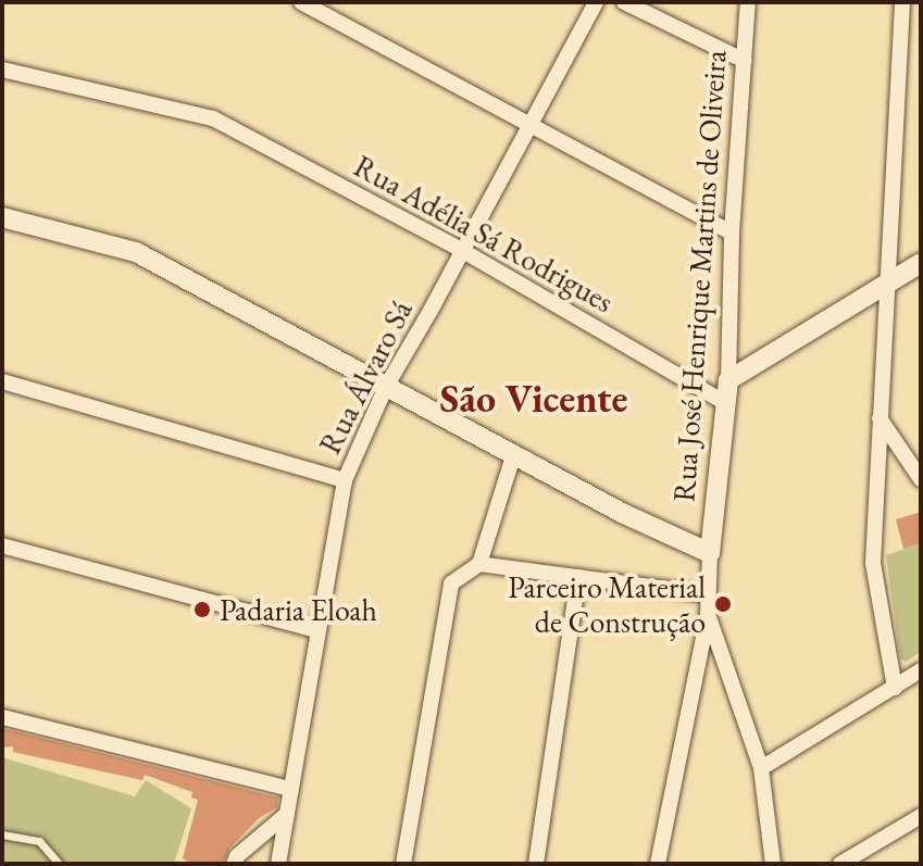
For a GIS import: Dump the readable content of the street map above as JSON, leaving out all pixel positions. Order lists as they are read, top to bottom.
{
  "streets": {
    "street": ["Rua Adélia Sá Rodrigues", "Rua José Henrique Martins de Oliveira", "Rua Álvaro Sá"]
  },
  "crossings": [
    ["Rua Adélia Sá Rodrigues", "Rua José Henrique Martins de Oliveira"],
    ["Rua Adélia Sá Rodrigues", "Rua Álvaro Sá"]
  ],
  "districts": ["São Vicente"],
  "places": ["Parceiro Material de Construção", "Padaria Eloah"]
}
